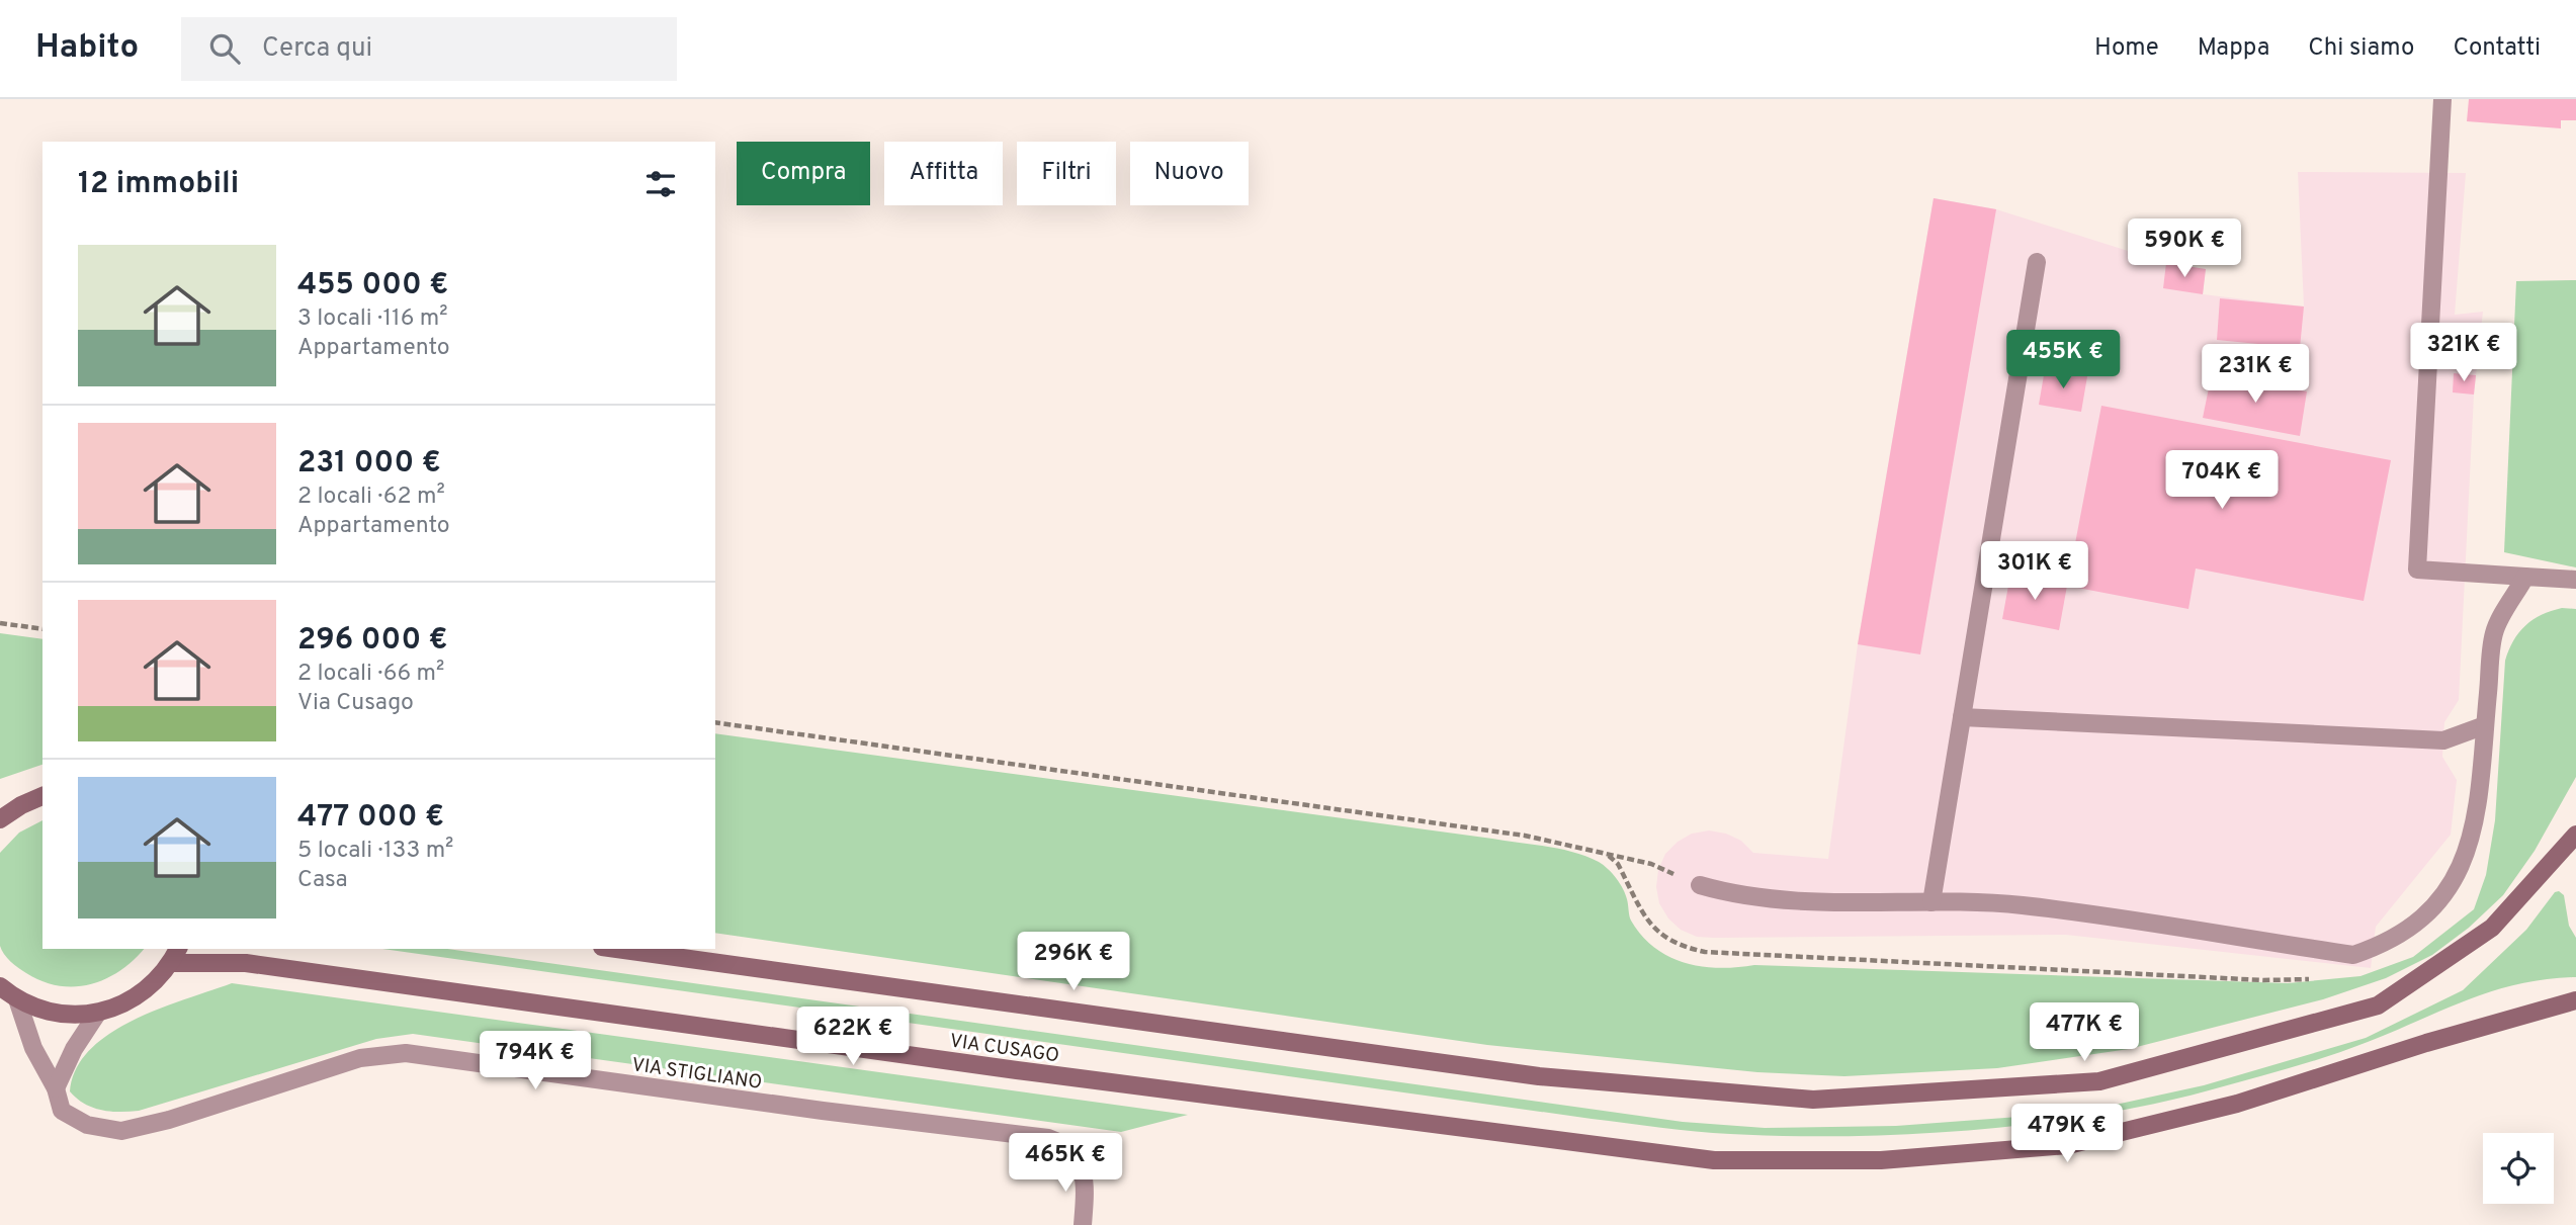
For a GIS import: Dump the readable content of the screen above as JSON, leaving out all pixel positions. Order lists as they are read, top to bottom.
{
  "streets": {
    "main road": ["VIA CUSAGO"],
    "street": ["VIA STIGLIANO"]
  },
  "page": {
    "header": "Habito",
    "search": "Cerca qui",
    "nav": [
      "Home",
      "Mappa",
      "Chi siamo",
      "Contatti"
    ],
    "chip": [
      "Compra",
      "Affitta",
      "Filtri",
      "Nuovo"
    ],
    "heading": "12 immobili",
    "price": [
      "590K €",
      "321K €",
      "455K €",
      "231K €",
      "704K €",
      "301K €",
      "296K €",
      "477K €",
      "622K €",
      "794K €",
      "479K €",
      "465K €"
    ],
    "list": [
      {
        "name": "455 000 €",
        "note": "3 locali · 116 m² · Appartamento"
      },
      {
        "name": "231 000 €",
        "note": "2 locali · 62 m² · Appartamento"
      },
      {
        "name": "296 000 €",
        "note": "2 locali · 66 m² · Via Cusago"
      },
      {
        "name": "477 000 €",
        "note": "5 locali · 133 m² · Casa"
      }
    ]
  }
}
